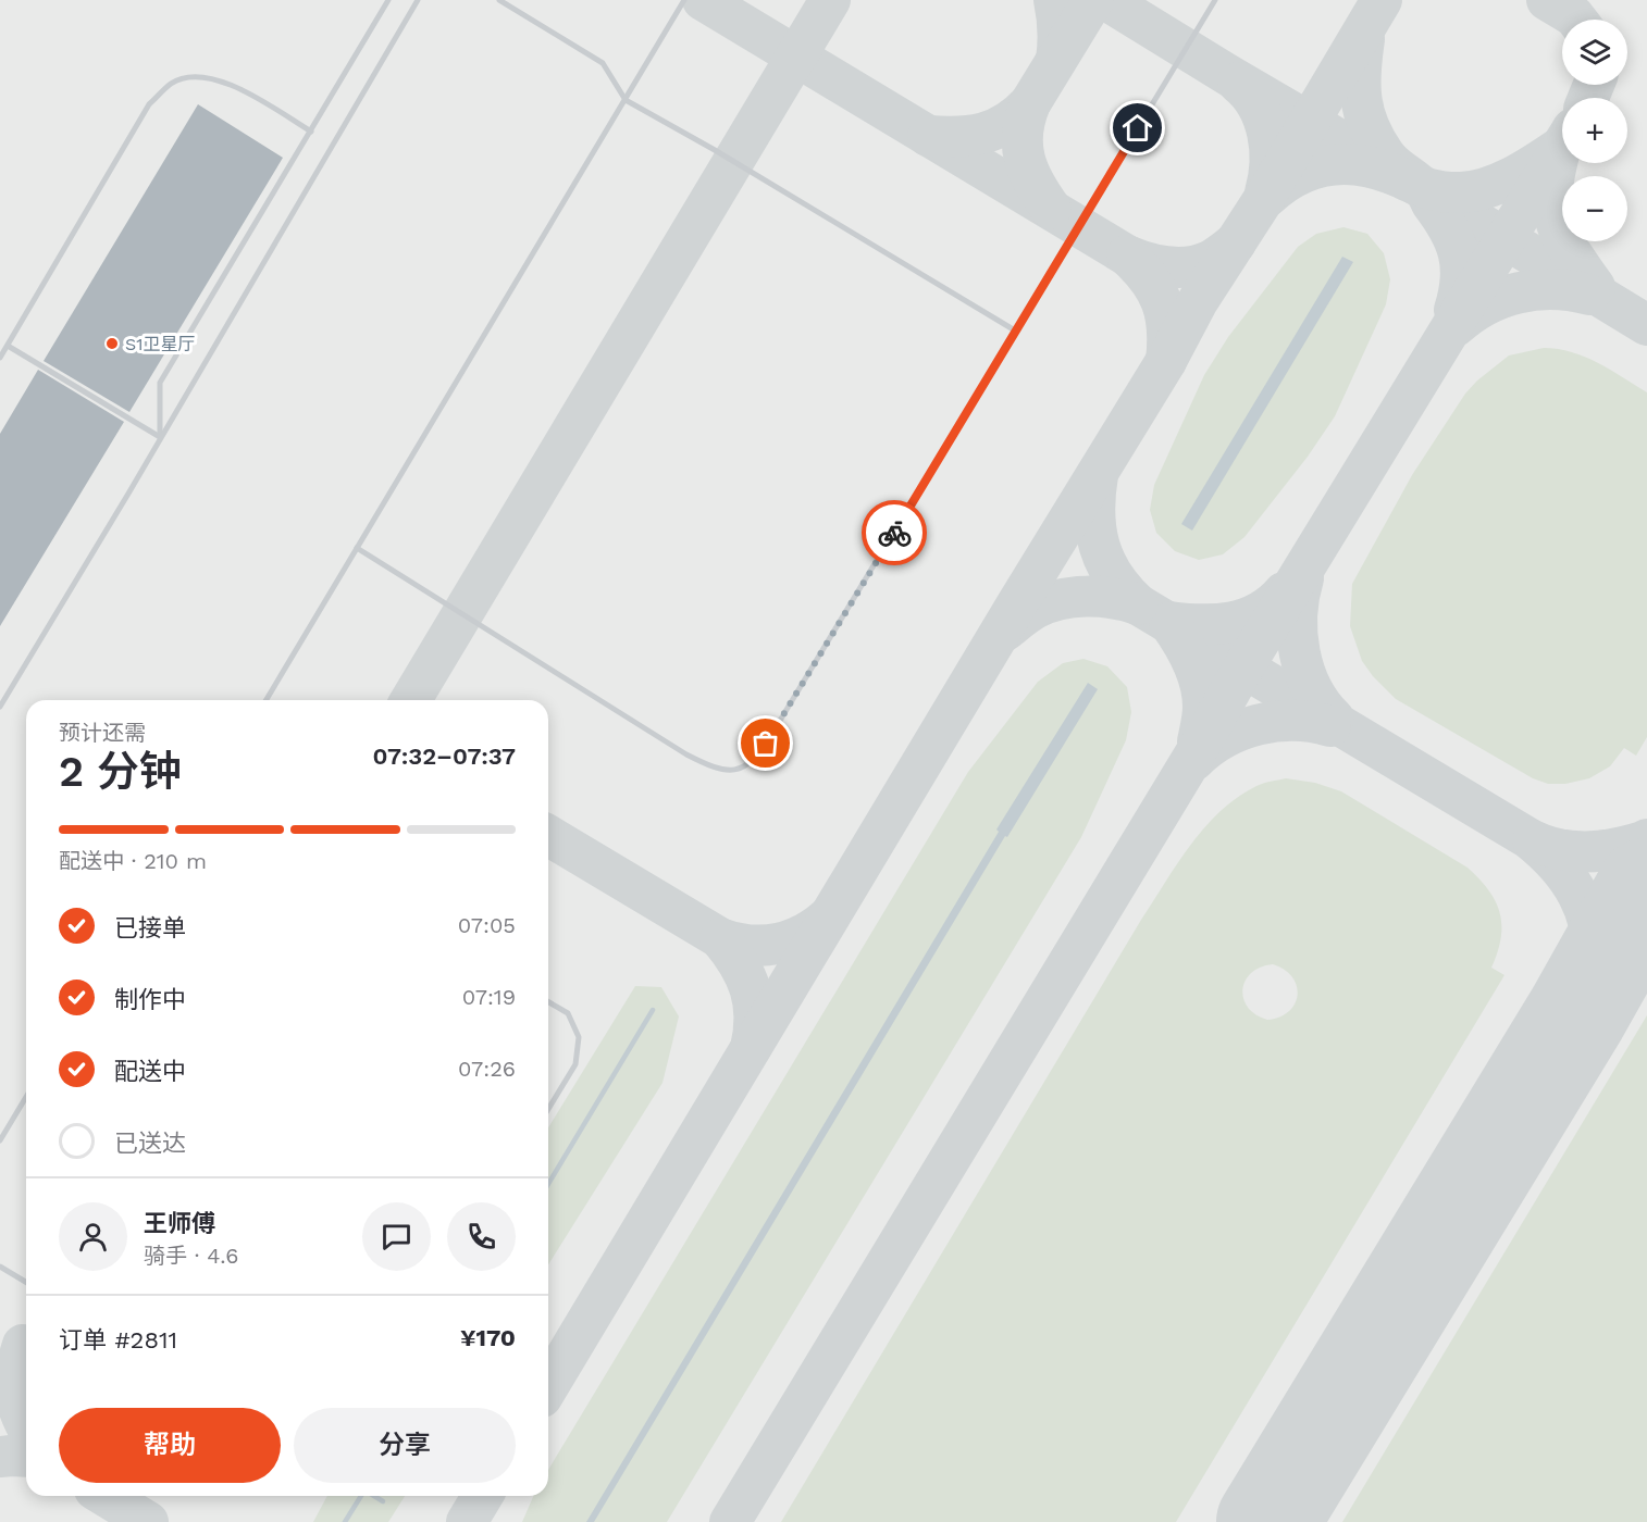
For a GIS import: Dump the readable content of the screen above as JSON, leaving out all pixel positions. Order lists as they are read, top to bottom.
{
  "places": ["S1卫星厅"],
  "page": {
    "map_buttons": ["+", "−"],
    "heading": ["2 分钟", "预计还需", "07:32–07:37"],
    "panel": [
      "王师傅",
      "骑手 · 4.6",
      "订单 #2811",
      "¥170"
    ],
    "bar": "配送中 · 210 m",
    "list": [
      ["已接单", "07:05"],
      ["制作中", "07:19"],
      ["配送中", "07:26"],
      "已送达"
    ],
    "buttons": ["帮助", "分享"]
  }
}
